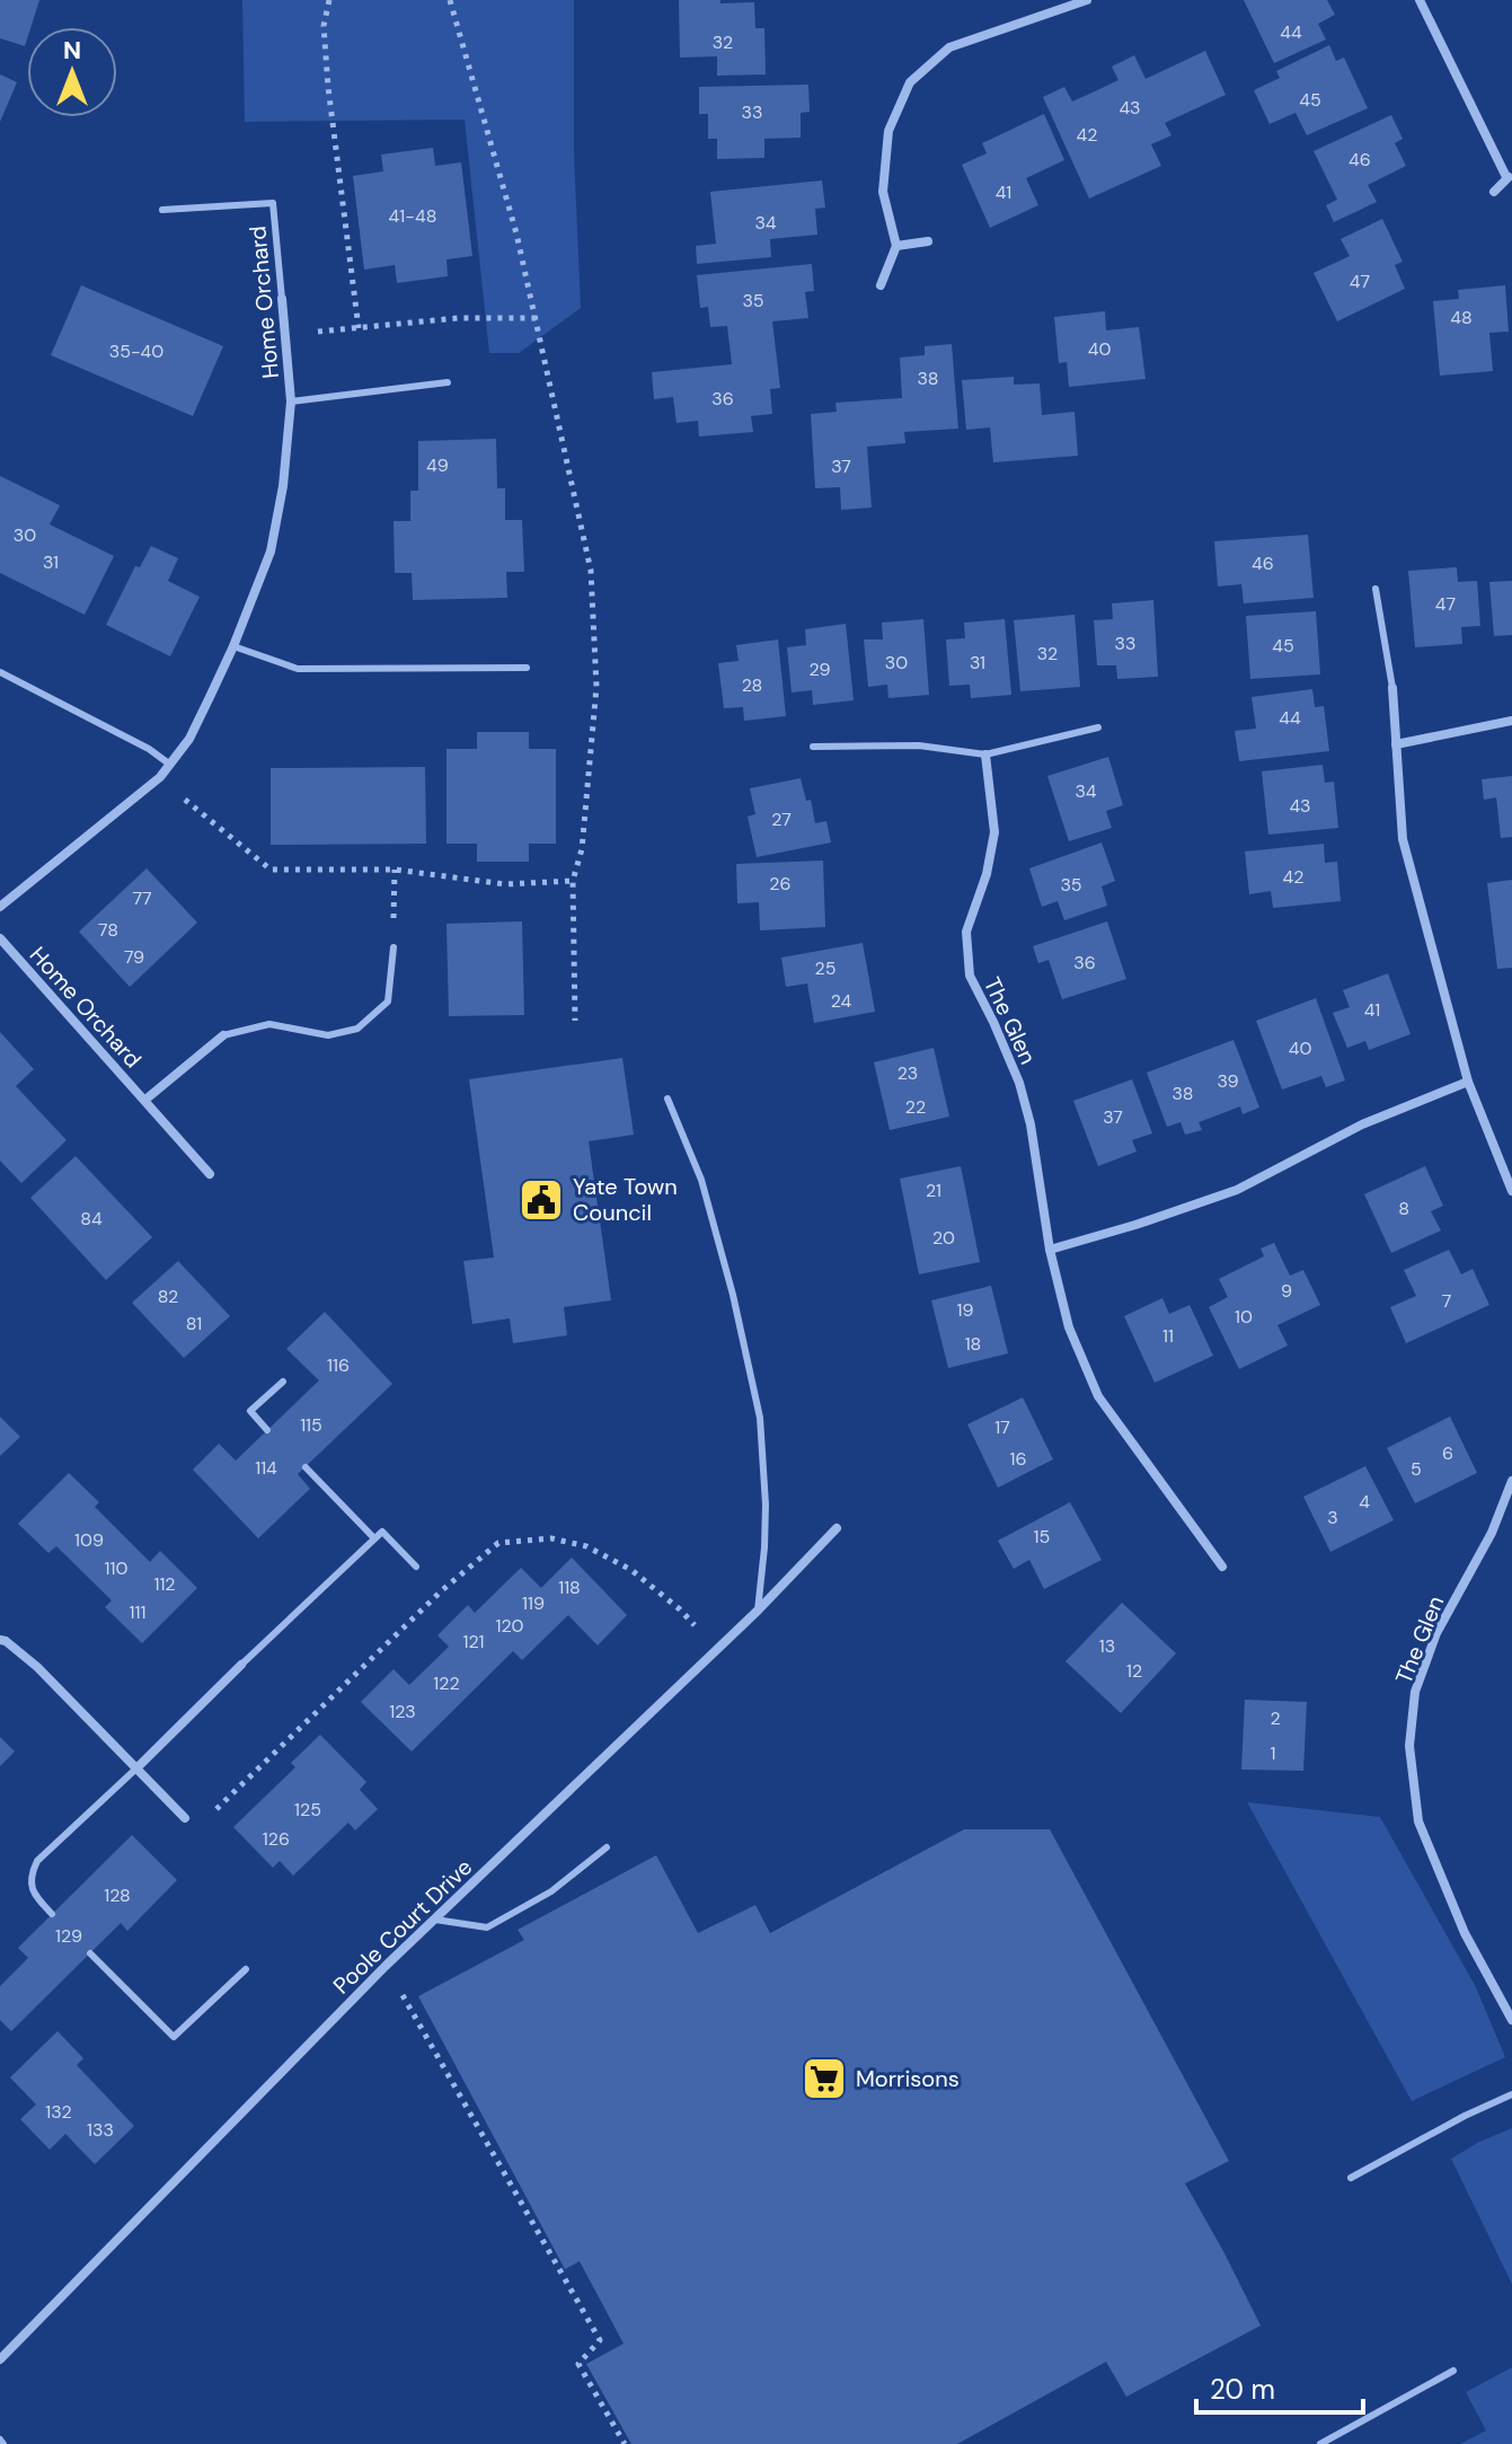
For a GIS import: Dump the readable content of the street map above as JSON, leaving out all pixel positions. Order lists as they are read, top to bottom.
{
  "streets": {
    "street": ["Home Orchard", "The Glen", "Poole Court Drive"]
  },
  "places": {
    "public building": ["Yate Town Council"],
    "supermarket": ["Morrisons"]
  },
  "house_numbers": [
    "44",
    "32",
    "45",
    "43",
    "33",
    "42",
    "46",
    "41",
    "41-48",
    "34",
    "47",
    "35",
    "48",
    "40",
    "35-40",
    "38",
    "36",
    "49",
    "37",
    "30",
    "31",
    "46",
    "47",
    "33",
    "45",
    "32",
    "30",
    "31",
    "29",
    "28",
    "44",
    "34",
    "43",
    "27",
    "42",
    "26",
    "35",
    "77",
    "78",
    "79",
    "36",
    "25",
    "24",
    "41",
    "40",
    "23",
    "39",
    "38",
    "22",
    "37",
    "21",
    "8",
    "84",
    "20",
    "9",
    "82",
    "7",
    "19",
    "10",
    "81",
    "11",
    "18",
    "116",
    "115",
    "17",
    "6",
    "16",
    "114",
    "5",
    "4",
    "3",
    "15",
    "109",
    "110",
    "112",
    "118",
    "119",
    "111",
    "120",
    "121",
    "13",
    "12",
    "122",
    "123",
    "2",
    "1",
    "125",
    "126",
    "128",
    "129",
    "132",
    "133"
  ],
  "scale_bar": "20 m",
  "north": "top"
}
